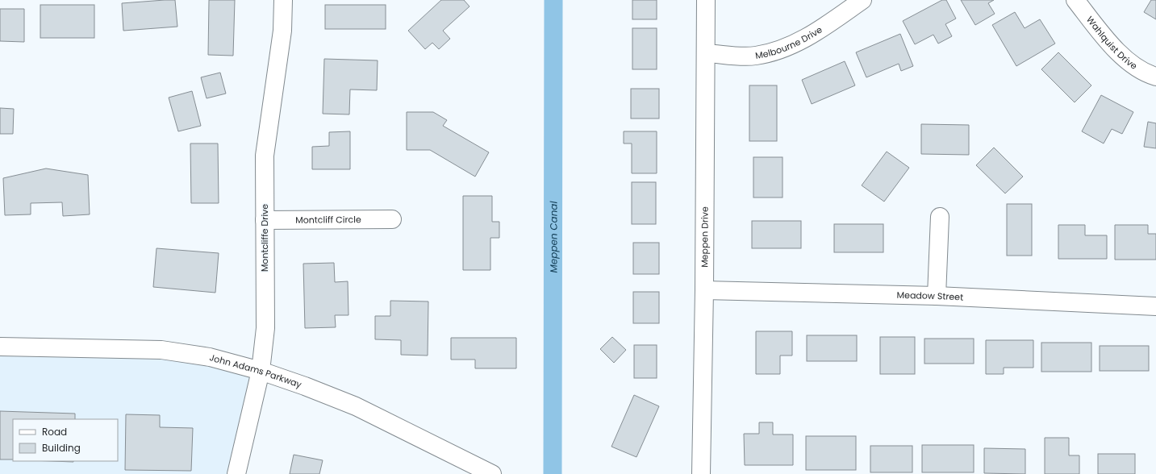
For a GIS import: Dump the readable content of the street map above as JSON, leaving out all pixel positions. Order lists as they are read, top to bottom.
{
  "streets": {
    "street": [
      "Melbourne Drive",
      "Wahlquist Drive",
      "Montcliff Circle",
      "Meppen Drive",
      "Montcliffe Drive",
      "Meadow Street",
      "John Adams Parkway"
    ]
  },
  "crossings": [
    ["Melbourne Drive", "Meppen Drive"],
    ["Montcliff Circle", "Montcliffe Drive"],
    ["Meppen Drive", "Meadow Street"],
    ["Montcliffe Drive", "John Adams Parkway"]
  ],
  "water": ["Meppen Canal"],
  "legend": ["Road", "Building"]
}
